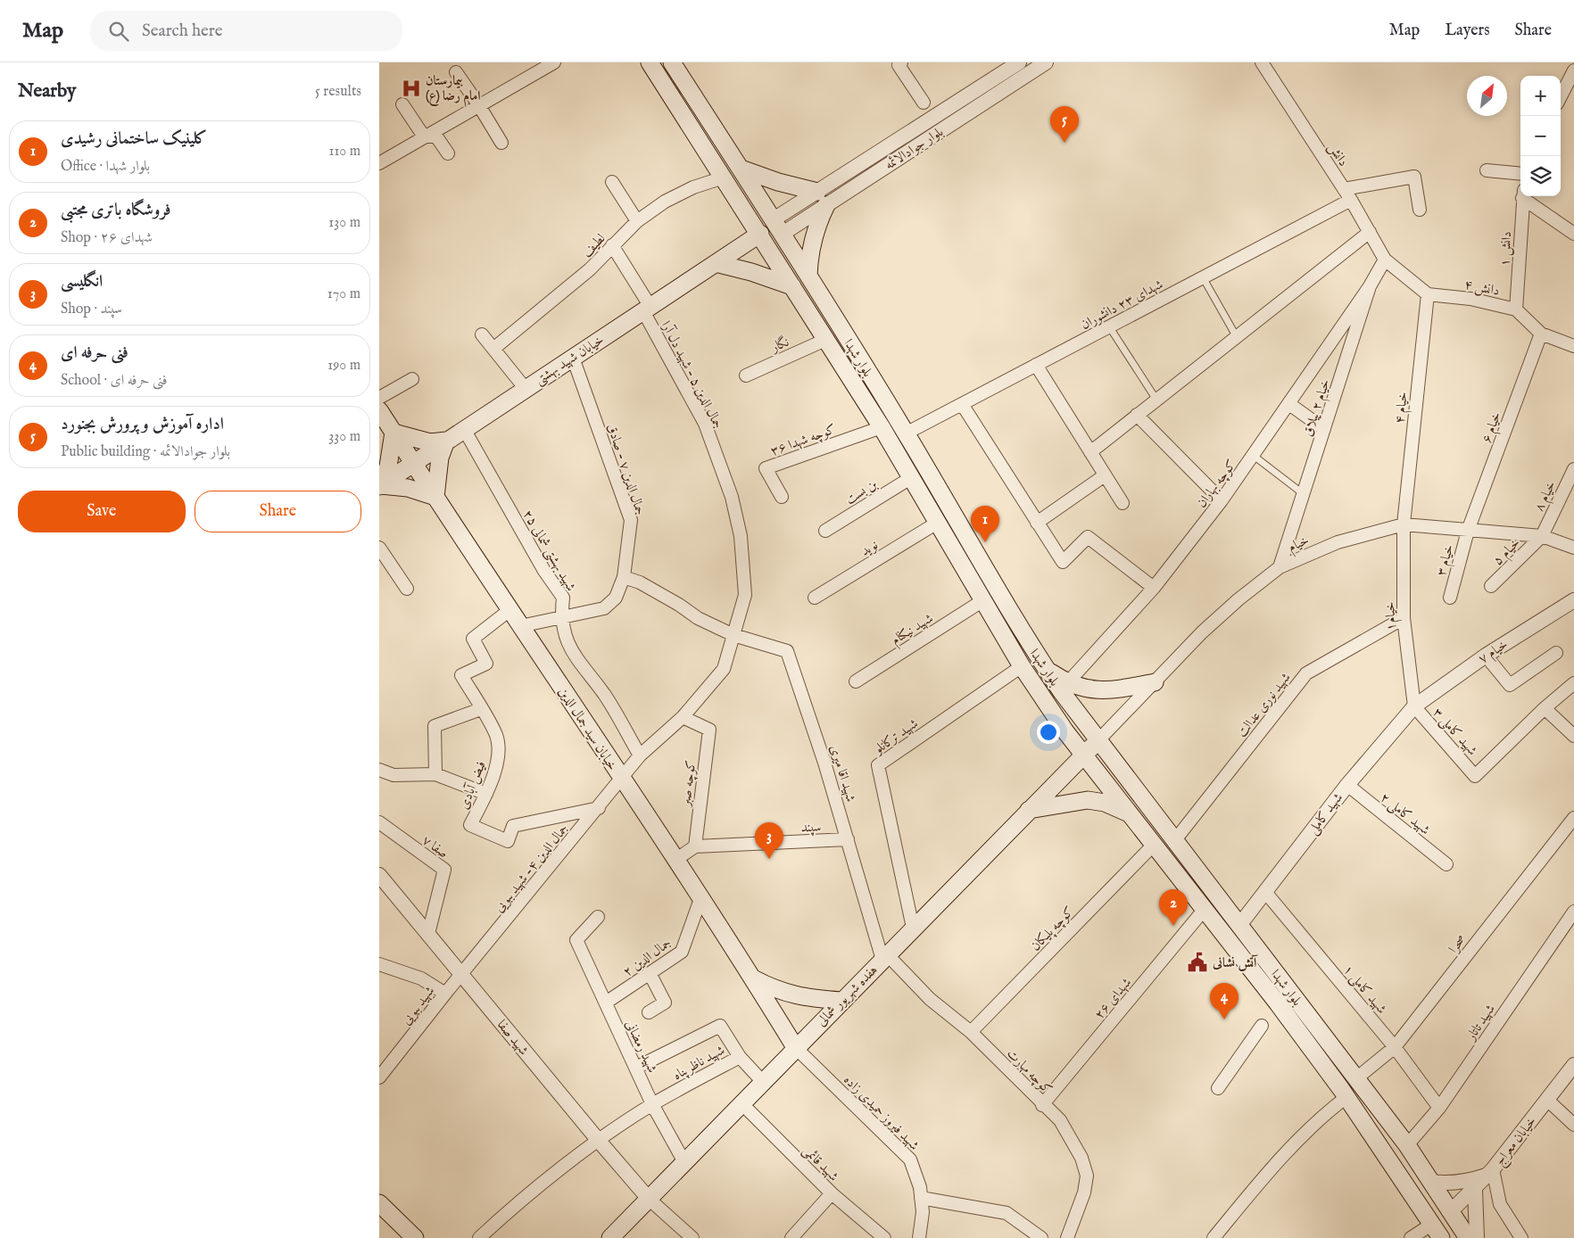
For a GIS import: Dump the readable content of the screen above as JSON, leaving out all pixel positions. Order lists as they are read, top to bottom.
{
  "streets": {
    "main road": [
      "بلوار شهدا",
      "خیابان شهید بهشتی",
      "خیابان سید جمال الدین",
      "هفده شهریور شمالی"
    ],
    "street": [
      "بلوار جوادالائمه",
      "دانش",
      "لطیف",
      "دانش ۱",
      "دانش ۴",
      "شهدای ۲۳ دانشوران",
      "نگار",
      "جمال الدین ۵ - شهید دل آرا",
      "خیام ۲ ییلاق",
      "خیام ۴",
      "خیام ۶",
      "کوچه شهدا ۳۶",
      "جمال الدین ۷ - صادق",
      "کوچه بهاران",
      "بن بست",
      "خیام ۸",
      "خیام",
      "نوید",
      "۲۵ شهید بهشتی شمالی",
      "خیام ۵",
      "خیام ۳",
      "خیام۱",
      "شهید نیکنام",
      "خیام ۷",
      "شهید نوری عدالت",
      "شهید کاملی ۳",
      "شهید ترکانلو",
      "شهید اقا میری",
      "کوچه صبر",
      "فیض آبادی",
      "شهید کاملی",
      "شهید کاملی ۲",
      "سپند",
      "صفا ۷",
      "جمال الدین ۴- شهید ببویی",
      "کوچه پلیکان",
      "صحرا",
      "جمال الدین ۲",
      "شهید کاملی ۱",
      "شهدای ۲۶",
      "شهید ببویی",
      "شهید تاتار",
      "شهید صفا",
      "شهید رمضانی",
      "شهید ناظرپناه",
      "کوچه مهارت",
      "شهید فیروز حمیدی زاده",
      "خیابان معراج",
      "شهید قائمی"
    ]
  },
  "crossings": [
    ["بلوار جوادالائمه", "بلوار شهدا"],
    ["بلوار جوادالائمه", "خیابان شهید بهشتی"],
    ["دانش", "شهدای ۲۳ دانشوران"],
    ["دانش", "خیام ۲ ییلاق"],
    ["لطیف", "بلوار شهدا"],
    ["لطیف", "جمال الدین ۵ - شهید دل آرا"],
    ["دانش ۱", "دانش ۴"],
    ["دانش ۴", "خیام ۴"],
    ["شهدای ۲۳ دانشوران", "بلوار شهدا"],
    ["نگار", "بلوار شهدا"],
    ["بلوار شهدا", "خیابان شهید بهشتی"],
    ["بلوار شهدا", "کوچه شهدا ۳۶"],
    ["بلوار شهدا", "کوچه بهاران"],
    ["بلوار شهدا", "بن بست"],
    ["بلوار شهدا", "خیام"],
    ["بلوار شهدا", "نوید"],
    ["بلوار شهدا", "شهید نیکنام"],
    ["بلوار شهدا", "شهید نوری عدالت"],
    ["بلوار شهدا", "شهید ترکانلو"],
    ["بلوار شهدا", "شهید کاملی"],
    ["بلوار شهدا", "کوچه پلیکان"],
    ["بلوار شهدا", "صحرا"],
    ["بلوار شهدا", "هفده شهریور شمالی"],
    ["بلوار شهدا", "شهدای ۲۶"],
    ["بلوار شهدا", "شهید تاتار"],
    ["بلوار شهدا", "خیابان معراج"],
    ["خیابان شهید بهشتی", "جمال الدین ۵ - شهید دل آرا"],
    ["خیابان شهید بهشتی", "جمال الدین ۷ - صادق"],
    ["خیابان شهید بهشتی", "۲۵ شهید بهشتی شمالی"],
    ["خیابان شهید بهشتی", "خیابان سید جمال الدین"],
    ["جمال الدین ۵ - شهید دل آرا", "۲۵ شهید بهشتی شمالی"],
    ["جمال الدین ۵ - شهید دل آرا", "خیابان سید جمال الدین"],
    ["جمال الدین ۵ - شهید دل آرا", "شهید اقا میری"],
    ["جمال الدین ۵ - شهید دل آرا", "کوچه صبر"],
    ["جمال الدین ۵ - شهید دل آرا", "جمال الدین ۴- شهید ببویی"],
    ["خیام ۲ ییلاق", "کوچه بهاران"],
    ["خیام ۲ ییلاق", "خیام"],
    ["خیام ۴", "خیام"],
    ["خیام ۴", "خیام۱"],
    ["خیام ۶", "خیام"],
    ["خیام ۶", "خیام ۳"],
    ["جمال الدین ۷ - صادق", "۲۵ شهید بهشتی شمالی"],
    ["جمال الدین ۷ - صادق", "خیابان سید جمال الدین"],
    ["خیام ۸", "خیام"],
    ["خیام ۸", "خیام ۵"],
    ["خیام", "خیام ۵"],
    ["خیام", "خیام ۳"],
    ["خیام", "خیام۱"],
    ["خیام", "هفده شهریور شمالی"],
    ["خیام۱", "خیام ۷"],
    ["خیام۱", "شهید نوری عدالت"],
    ["خیام۱", "شهید کاملی ۳"],
    ["خیام۱", "شهید کاملی"],
    ["خیام ۷", "شهید کاملی ۳"],
    ["خیام ۷", "شهید کاملی"],
    ["خیابان سید جمال الدین", "فیض آبادی"],
    ["خیابان سید جمال الدین", "جمال الدین ۴- شهید ببویی"],
    ["خیابان سید جمال الدین", "جمال الدین ۲"],
    ["خیابان سید جمال الدین", "هفده شهریور شمالی"],
    ["خیابان سید جمال الدین", "شهید فیروز حمیدی زاده"],
    ["شهید کاملی ۳", "شهید کاملی"],
    ["شهید ترکانلو", "هفده شهریور شمالی"],
    ["شهید اقا میری", "سپند"],
    ["شهید اقا میری", "هفده شهریور شمالی"],
    ["شهید اقا میری", "کوچه مهارت"],
    ["کوچه صبر", "سپند"],
    ["فیض آبادی", "جمال الدین ۴- شهید ببویی"],
    ["شهید کاملی", "شهید کاملی ۲"],
    ["شهید کاملی", "شهید کاملی ۱"],
    ["صفا ۷", "شهید صفا"],
    ["جمال الدین ۴- شهید ببویی", "شهید ببویی"],
    ["جمال الدین ۴- شهید ببویی", "شهید صفا"],
    ["کوچه پلیکان", "کوچه مهارت"],
    ["صحرا", "شهید کاملی ۱"],
    ["جمال الدین ۲", "شهید رمضانی"],
    ["شهید کاملی ۱", "شهید تاتار"],
    ["هفده شهریور شمالی", "شهید صفا"],
    ["هفده شهریور شمالی", "شهید رمضانی"],
    ["هفده شهریور شمالی", "شهید ناظرپناه"],
    ["هفده شهریور شمالی", "کوچه مهارت"],
    ["هفده شهریور شمالی", "شهید فیروز حمیدی زاده"],
    ["هفده شهریور شمالی", "شهید قائمی"],
    ["شهدای ۲۶", "کوچه مهارت"],
    ["شهید ببویی", "شهید صفا"],
    ["شهید صفا", "شهید ناظرپناه"],
    ["شهید رمضانی", "شهید ناظرپناه"]
  ],
  "places": {
    "hospital": ["بیمارستان امام رضا (ع)"],
    "public building": ["آتش نشانی"]
  },
  "north": "top right",
  "page": {
    "header": "Map",
    "search": "Search here",
    "nav": ["Map", "Layers", "Share"],
    "heading": ["Nearby", "5 results"],
    "map_buttons": ["+", "−"],
    "pins": [
      "5",
      "1",
      "3",
      "2",
      "4"
    ],
    "list": [
      {
        "mark": "1",
        "name": "کلینیک ساختمانی رشیدی",
        "note": "Office · بلوار شهدا",
        "value": "110 m"
      },
      {
        "mark": "2",
        "name": "فروشگاه باتری مجتبی",
        "note": "Shop · شهدای ۲۶",
        "value": "130 m"
      },
      {
        "mark": "3",
        "name": "انگلیسی",
        "note": "Shop · سپند",
        "value": "170 m"
      },
      {
        "mark": "4",
        "name": "فنی حرفه ای",
        "note": "School · فنی حرفه ای",
        "value": "190 m"
      },
      {
        "mark": "5",
        "name": "اداره آموزش و پرورش بجنورد",
        "note": "Public building · بلوار جوادالائمه",
        "value": "330 m"
      }
    ],
    "buttons": ["Save", "Share"]
  }
}
